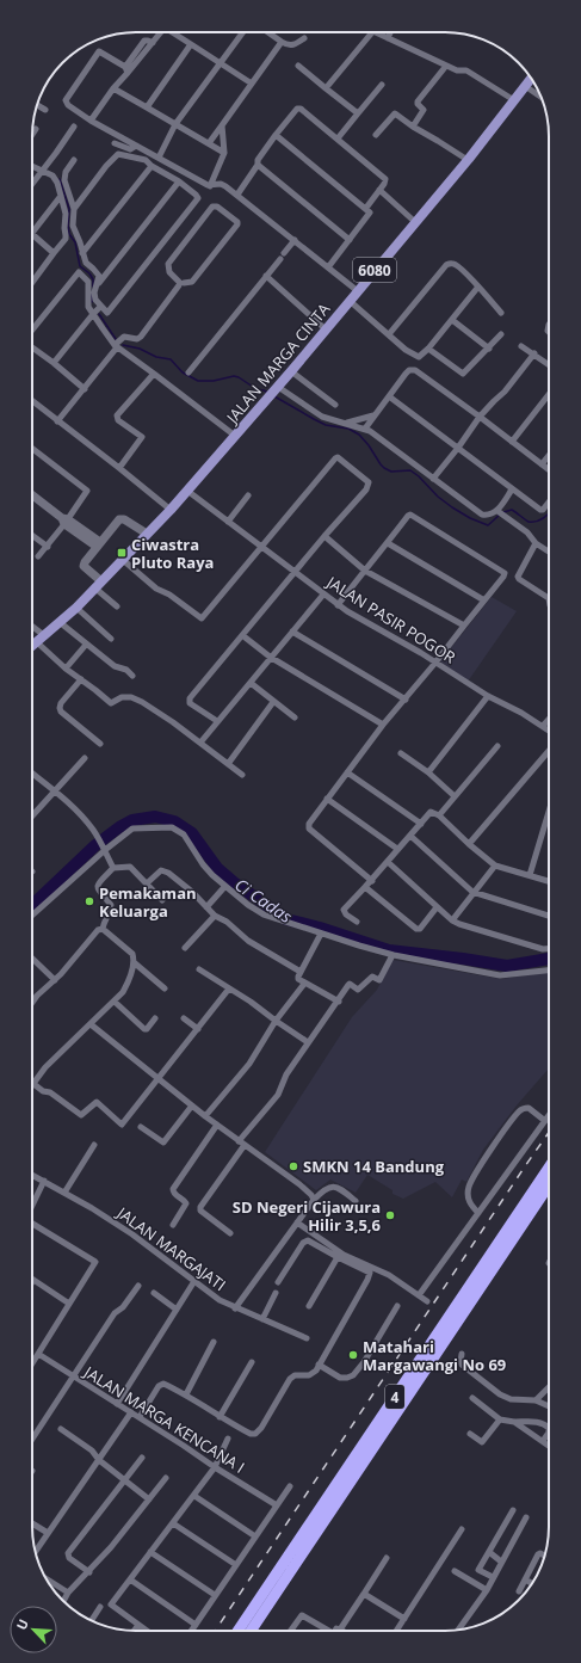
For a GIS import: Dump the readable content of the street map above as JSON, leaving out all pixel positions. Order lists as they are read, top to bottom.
{
  "streets": {
    "highway": ["4"],
    "main road": ["6080", "JALAN MARGA CINTA"],
    "street": ["JALAN PASIR POGOR", "JALAN MARGAJATI", "JALAN MARGA KENCANA I"]
  },
  "crossings": [
    ["JALAN MARGA CINTA", "JALAN PASIR POGOR"]
  ],
  "water": ["Ci Cadas"],
  "places": {
    "transit": ["Ciwastra Pluto Raya"],
    "other": [
      "Pemakaman Keluarga",
      "SMKN 14 Bandung",
      "SD Negeri Cijawura Hilir 3,5,6",
      "Matahari Margawangi No 69"
    ]
  },
  "north": "top left"
}
